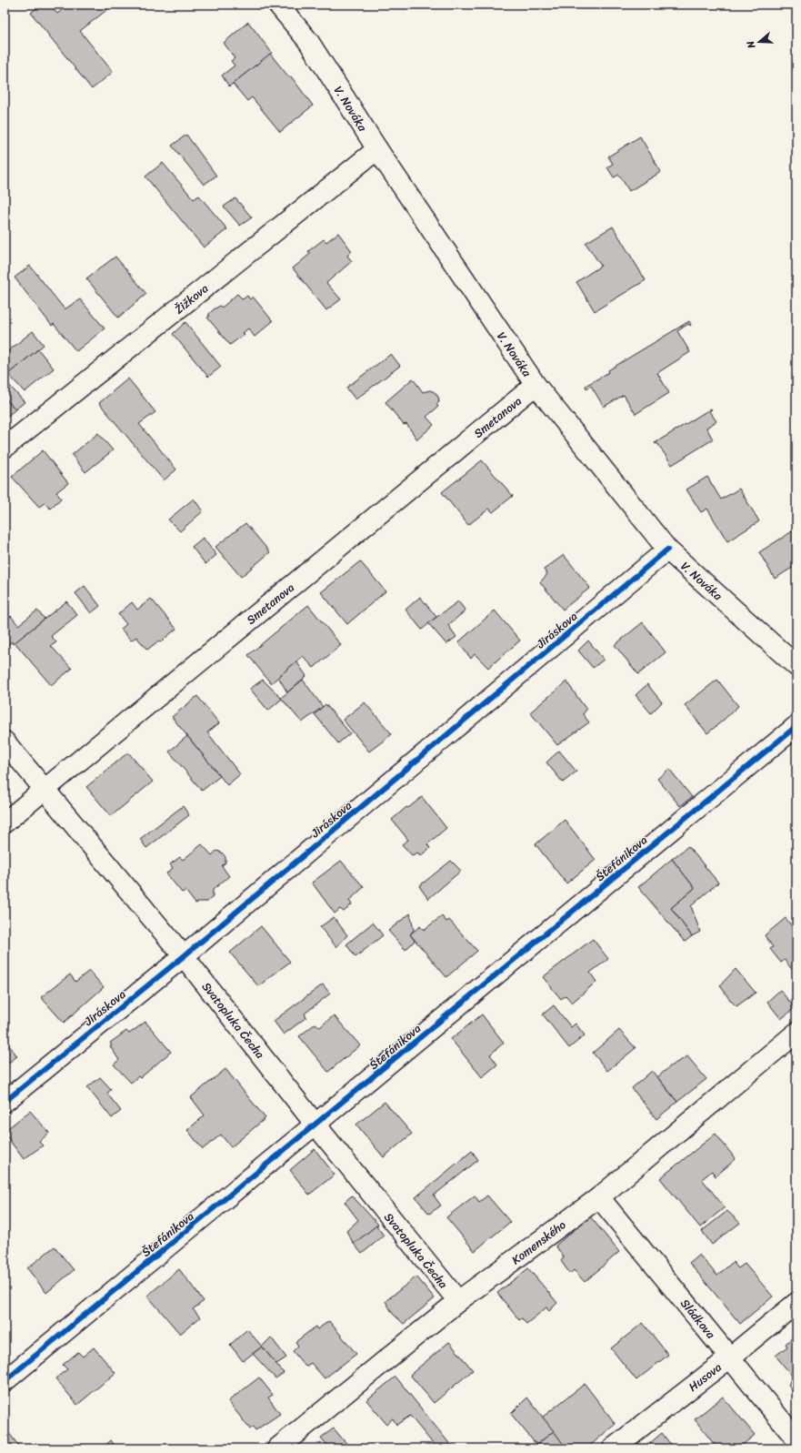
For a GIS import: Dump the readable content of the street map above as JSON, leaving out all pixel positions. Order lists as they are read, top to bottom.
{
  "streets": {
    "street": [
      "V. Nováka",
      "Žižkova",
      "Smetanova",
      "Jiráskova",
      "Štefánikova",
      "Svatopluka Čecha",
      "Komenského",
      "Sládkova",
      "Husova"
    ]
  },
  "crossings": [
    ["V. Nováka", "Žižkova"],
    ["V. Nováka", "Smetanova"],
    ["V. Nováka", "Jiráskova"],
    ["Smetanova", "Svatopluka Čecha"],
    ["Jiráskova", "Svatopluka Čecha"],
    ["Štefánikova", "Svatopluka Čecha"],
    ["Svatopluka Čecha", "Komenského"],
    ["Komenského", "Sládkova"],
    ["Sládkova", "Husova"]
  ],
  "north": "left"
}
